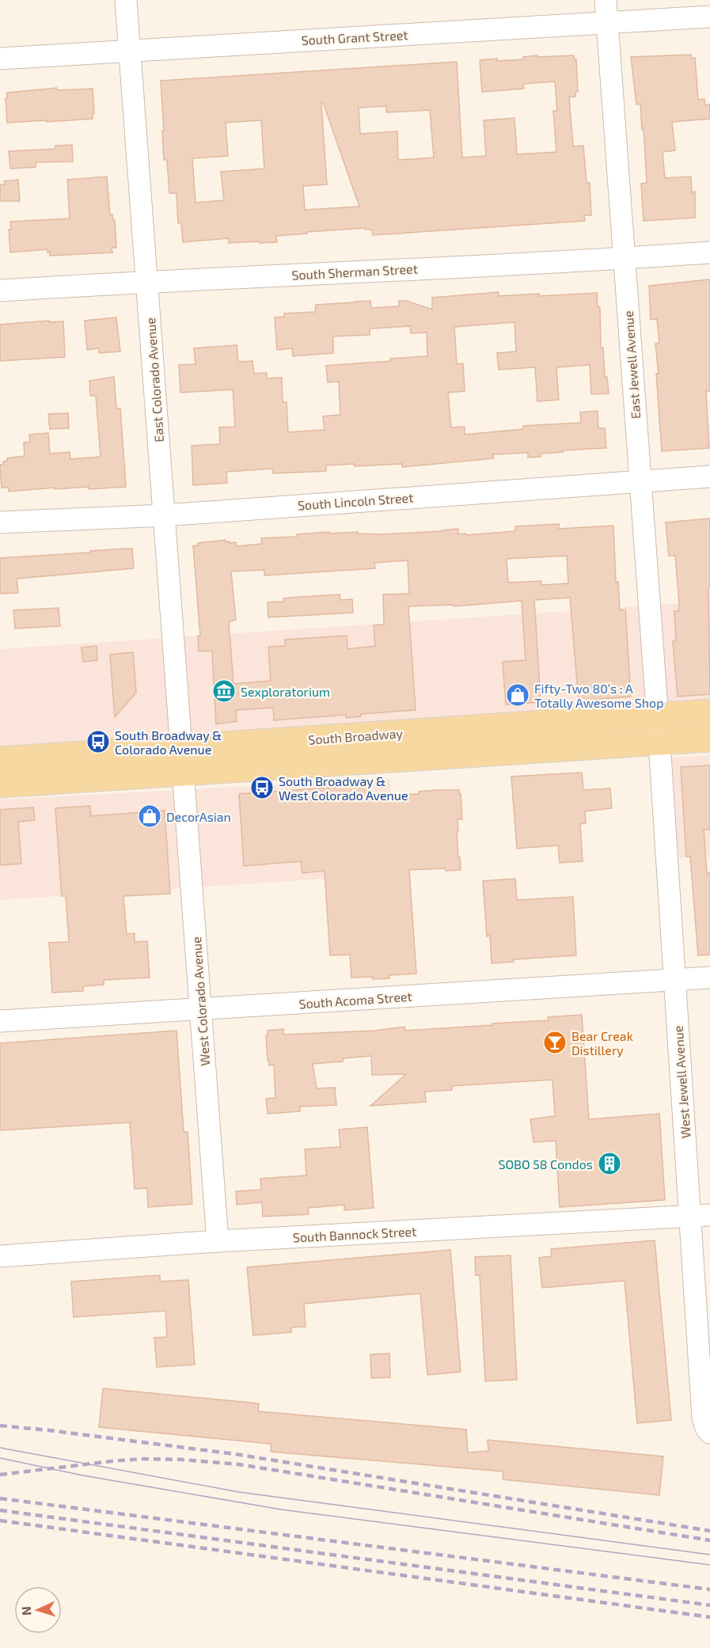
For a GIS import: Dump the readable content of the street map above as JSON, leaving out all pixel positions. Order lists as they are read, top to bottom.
{
  "streets": {
    "main road": ["South Broadway"],
    "street": [
      "South Grant Street",
      "South Sherman Street",
      "East Jewell Avenue",
      "East Colorado Avenue",
      "South Lincoln Street",
      "South Acoma Street",
      "West Colorado Avenue",
      "West Jewell Avenue",
      "South Bannock Street"
    ]
  },
  "crossings": [
    ["South Grant Street", "East Jewell Avenue"],
    ["South Grant Street", "East Colorado Avenue"],
    ["South Sherman Street", "East Jewell Avenue"],
    ["South Sherman Street", "East Colorado Avenue"],
    ["East Jewell Avenue", "South Lincoln Street"],
    ["East Jewell Avenue", "South Broadway"],
    ["East Jewell Avenue", "West Jewell Avenue"],
    ["East Colorado Avenue", "South Lincoln Street"],
    ["East Colorado Avenue", "South Broadway"],
    ["East Colorado Avenue", "West Colorado Avenue"],
    ["South Broadway", "West Colorado Avenue"],
    ["South Broadway", "West Jewell Avenue"],
    ["South Acoma Street", "West Colorado Avenue"],
    ["South Acoma Street", "West Jewell Avenue"],
    ["West Colorado Avenue", "South Bannock Street"],
    ["West Jewell Avenue", "South Bannock Street"]
  ],
  "places": {
    "museum": ["Sexploratorium"],
    "shop": ["Fifty-Two 80’s : A Totally Awesome Shop", "DecorAsian"],
    "bus stop": ["South Broadway & Colorado Avenue", "South Broadway & West Colorado Avenue"],
    "bar": ["Bear Creak Distillery"],
    "building": ["SOBO 58 Condos"]
  },
  "north": "left"
}
